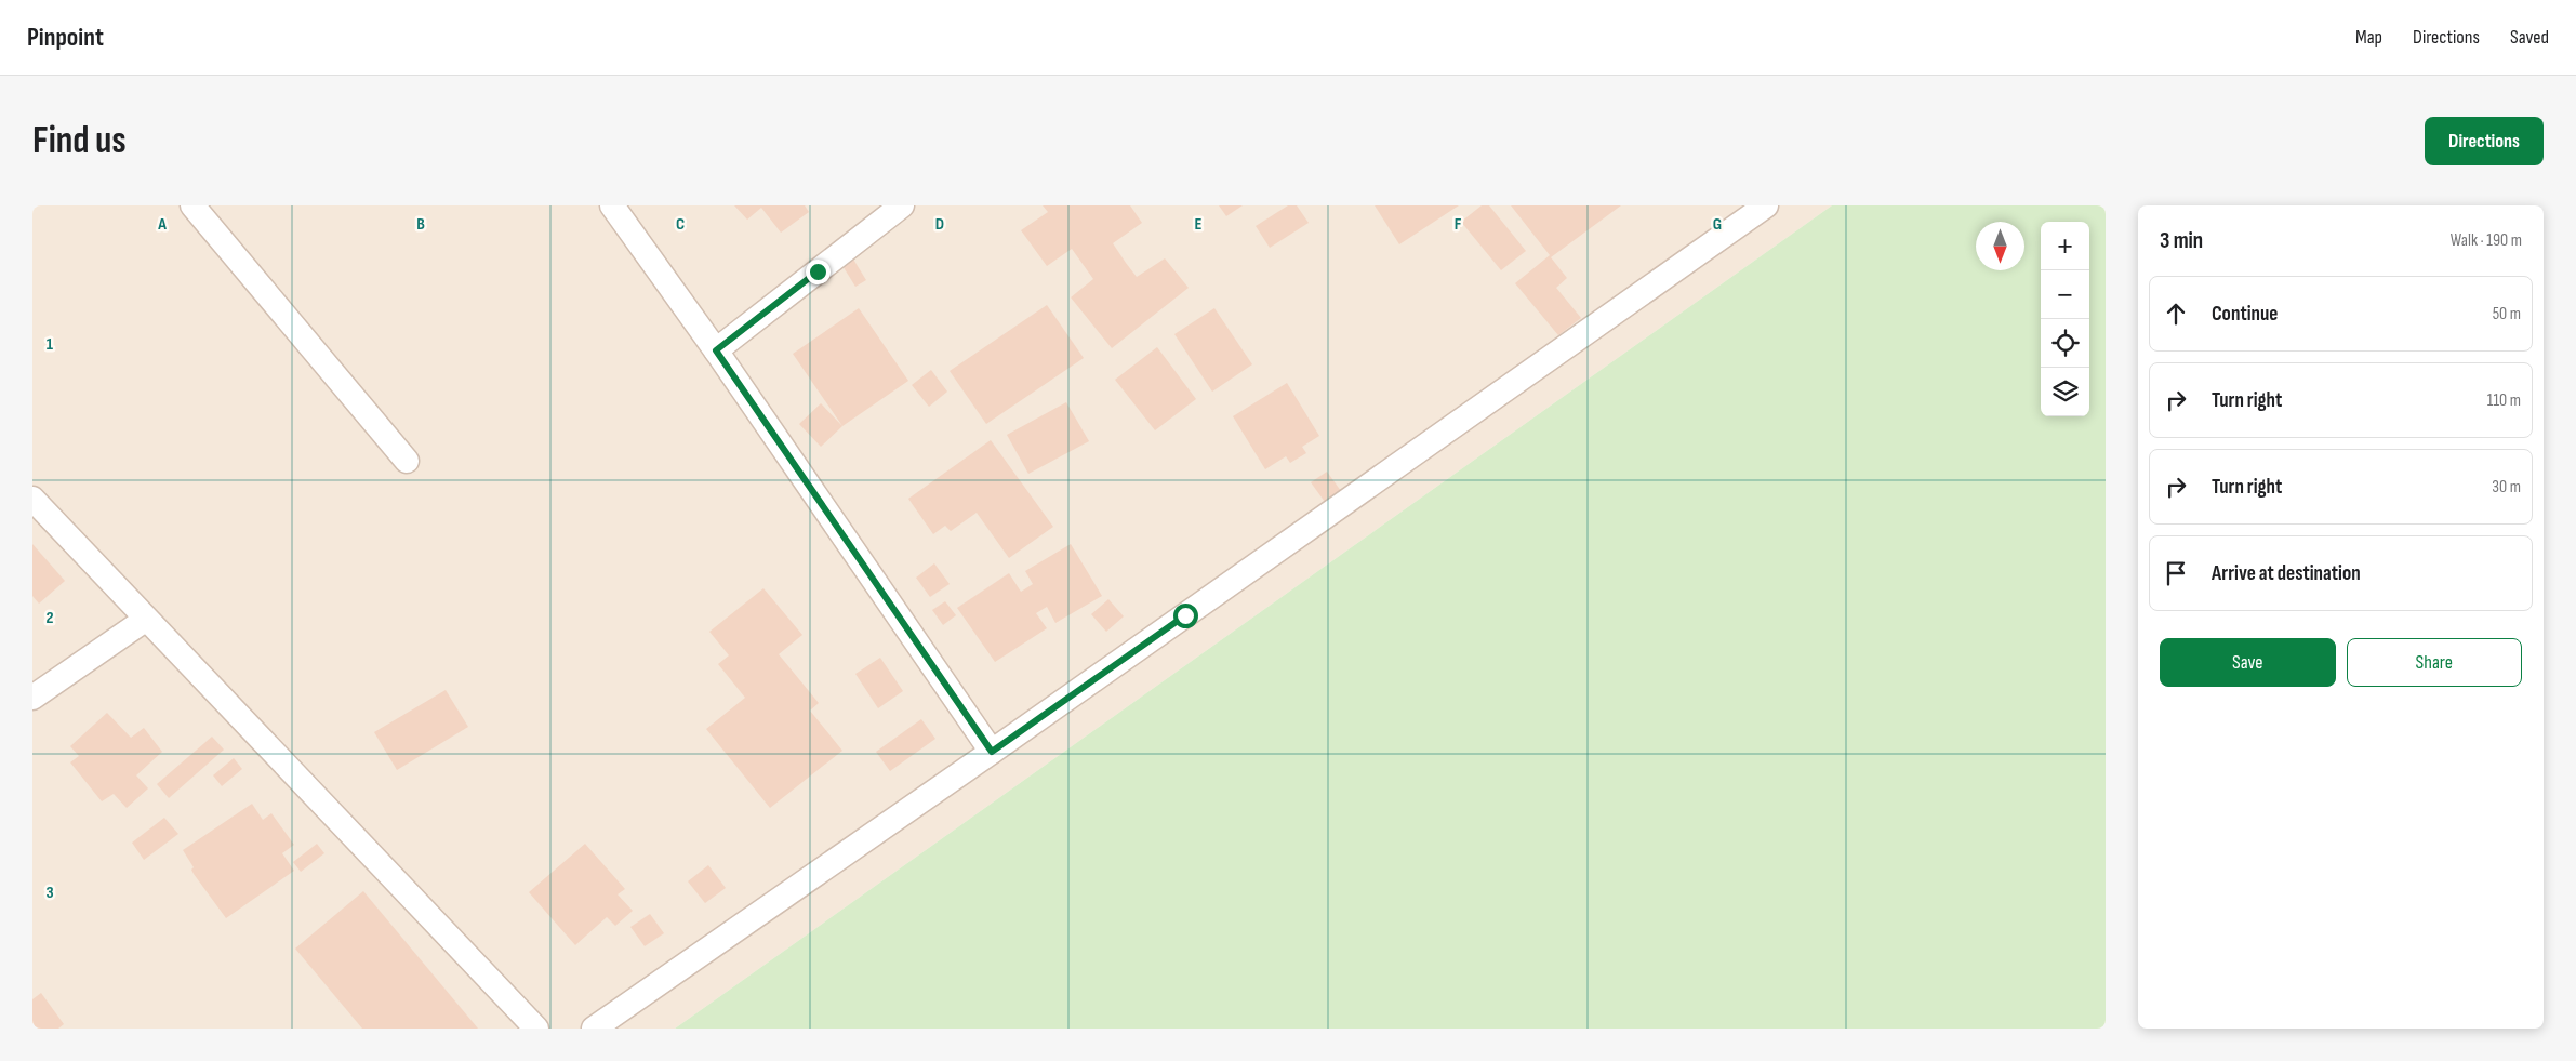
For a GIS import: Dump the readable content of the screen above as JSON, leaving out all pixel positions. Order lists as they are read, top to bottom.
{
  "north": "bottom",
  "page": {
    "header": "Pinpoint",
    "nav": ["Map", "Directions", "Saved"],
    "buttons": [
      "Directions",
      ["Save", "Share"]
    ],
    "title": "Find us",
    "heading": ["3 min", "Walk · 190 m"],
    "map_buttons": ["+", "−"],
    "list": [
      ["Continue", "50 m"],
      ["Turn right", "110 m"],
      ["Turn right", "30 m"],
      "Arrive at destination"
    ]
  },
  "grid": {
    "columns": [
      "A",
      "B",
      "C",
      "D",
      "E",
      "F",
      "G"
    ],
    "rows": ["1", "2", "3"]
  }
}
